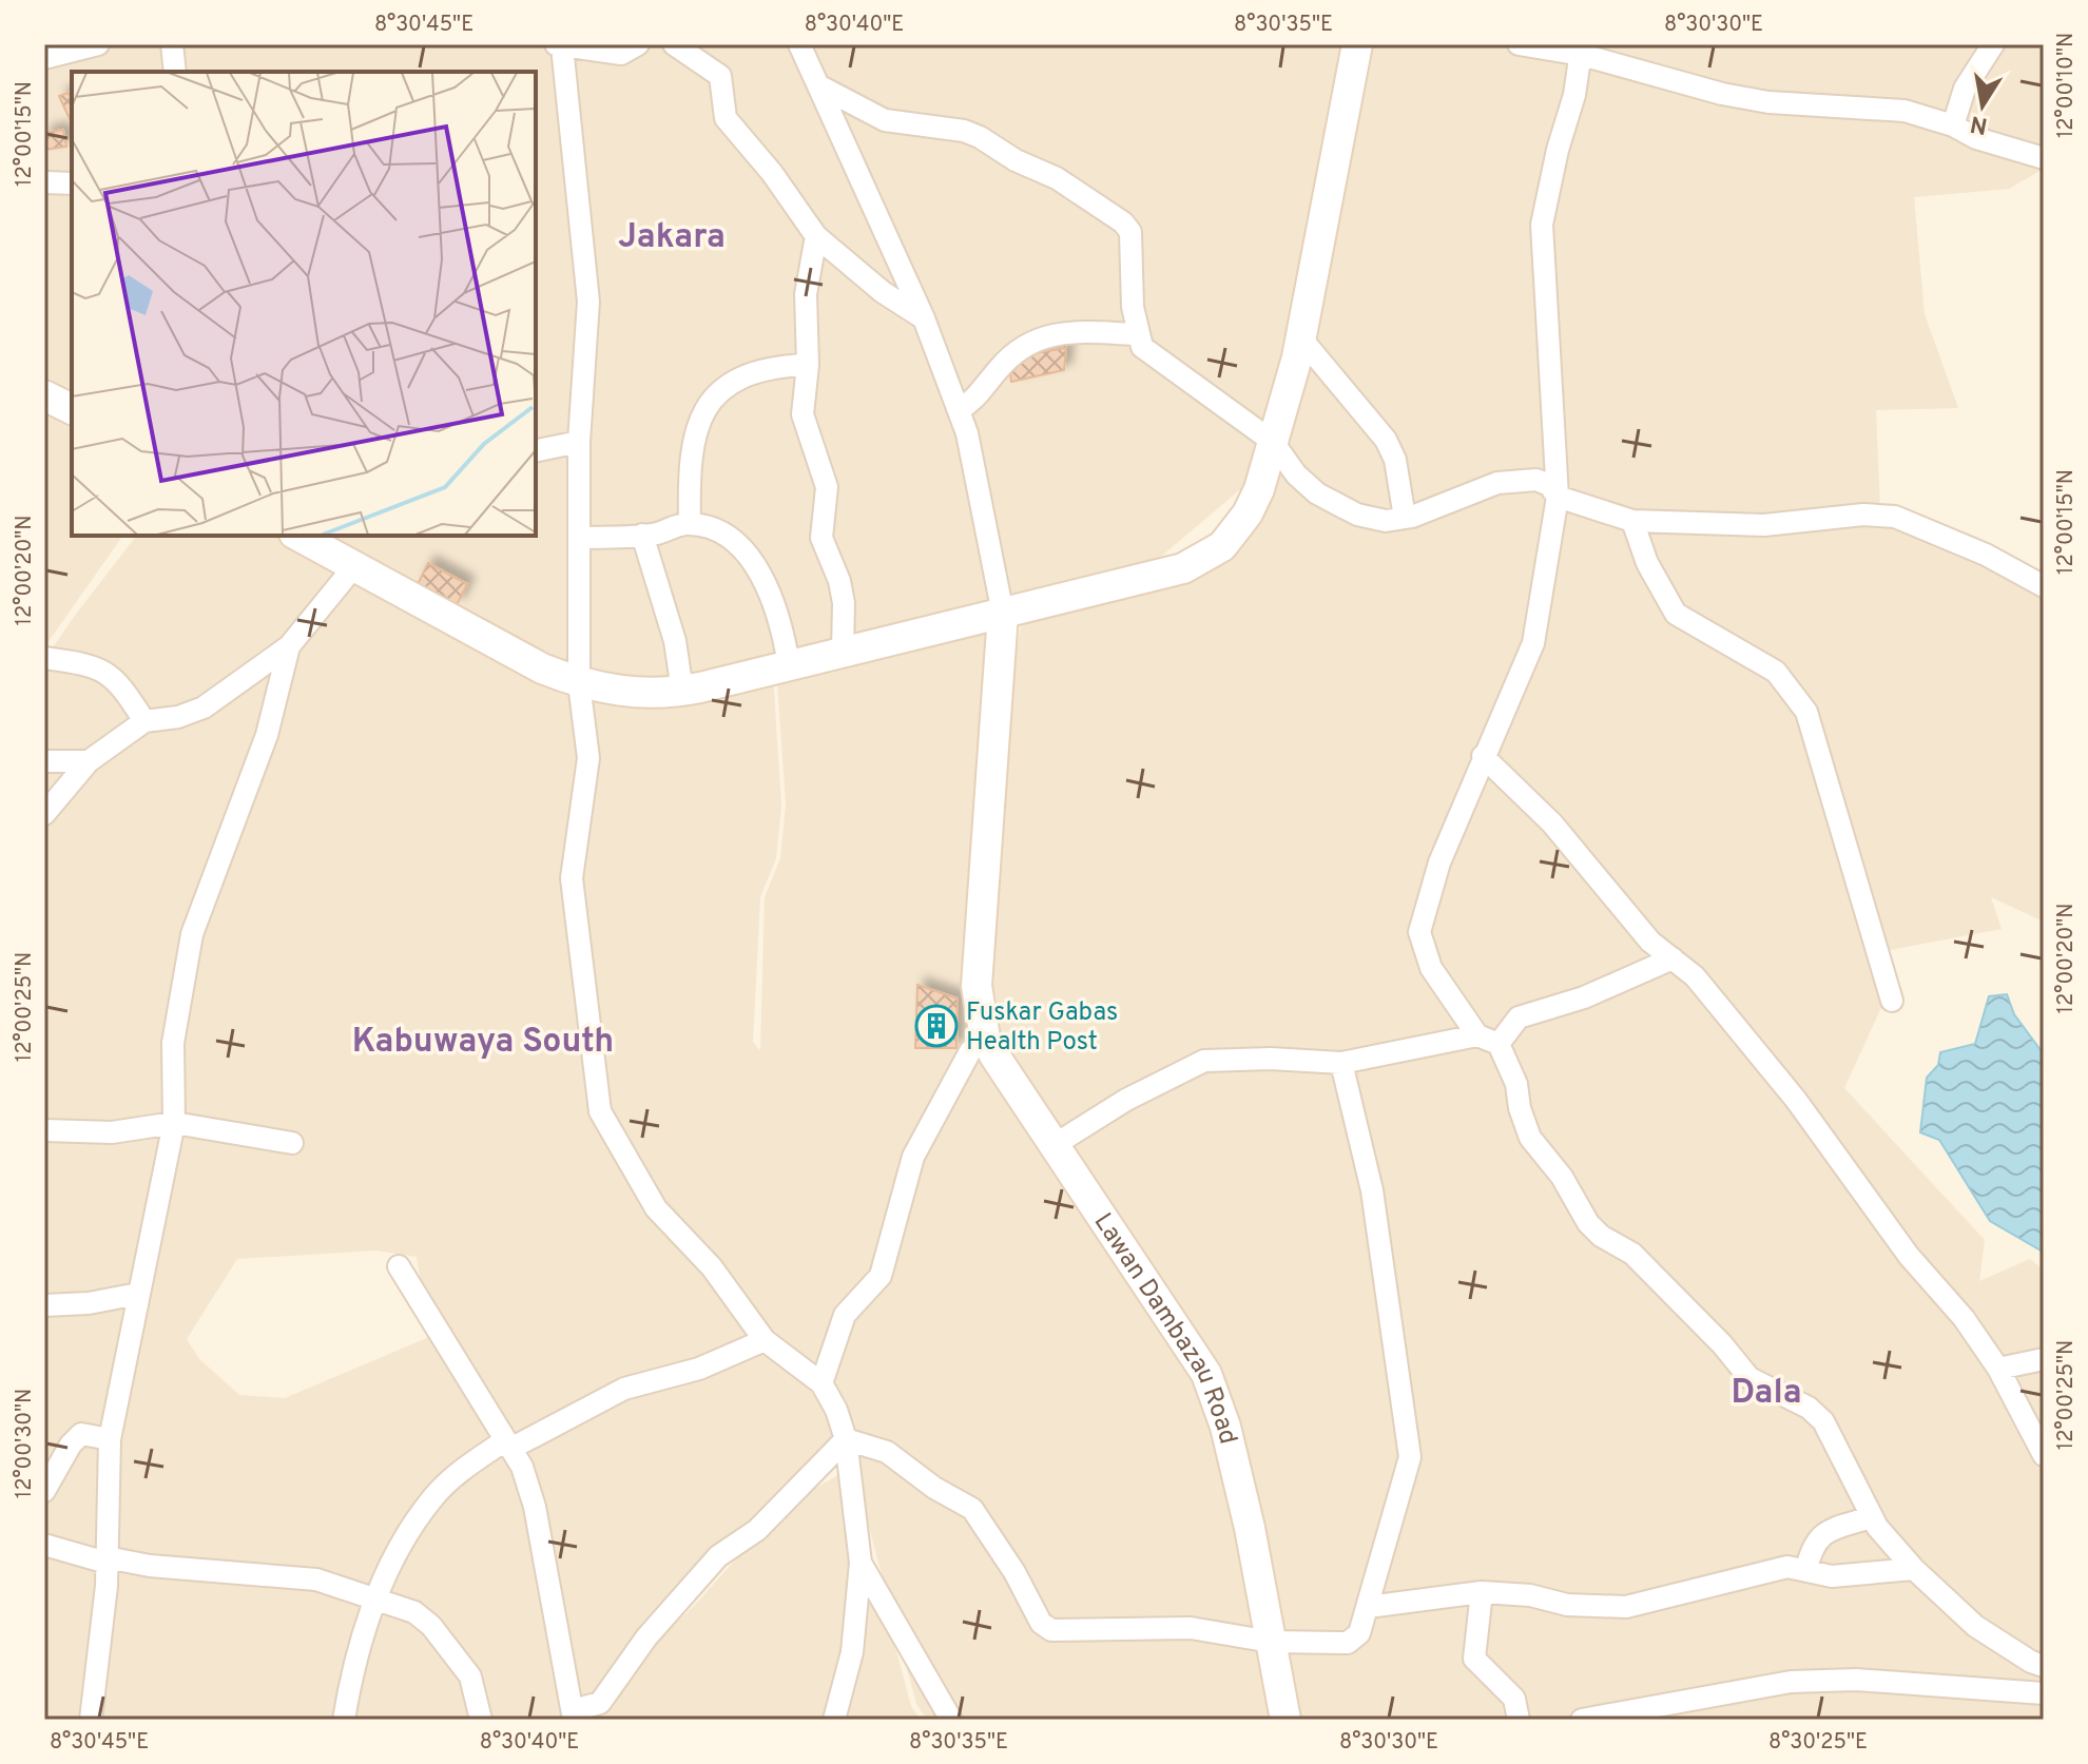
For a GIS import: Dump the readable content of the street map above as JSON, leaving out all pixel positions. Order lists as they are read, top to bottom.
{
  "streets": {
    "main road": ["Lawan Dambazau Road"]
  },
  "districts": ["Jakara", "Kabuwaya South", "Dala"],
  "places": {
    "building": ["Fuskar Gabas Health Post"]
  },
  "north": "bottom",
  "coordinates": [
    "8°30'45\"E",
    "8°30'40\"E",
    "8°30'35\"E",
    "8°30'30\"E",
    "12°00'10\"N",
    "12°00'15\"N",
    "12°00'20\"N",
    "12°00'25\"N",
    "12°00'30\"N",
    "8°30'25\"E"
  ]
}
